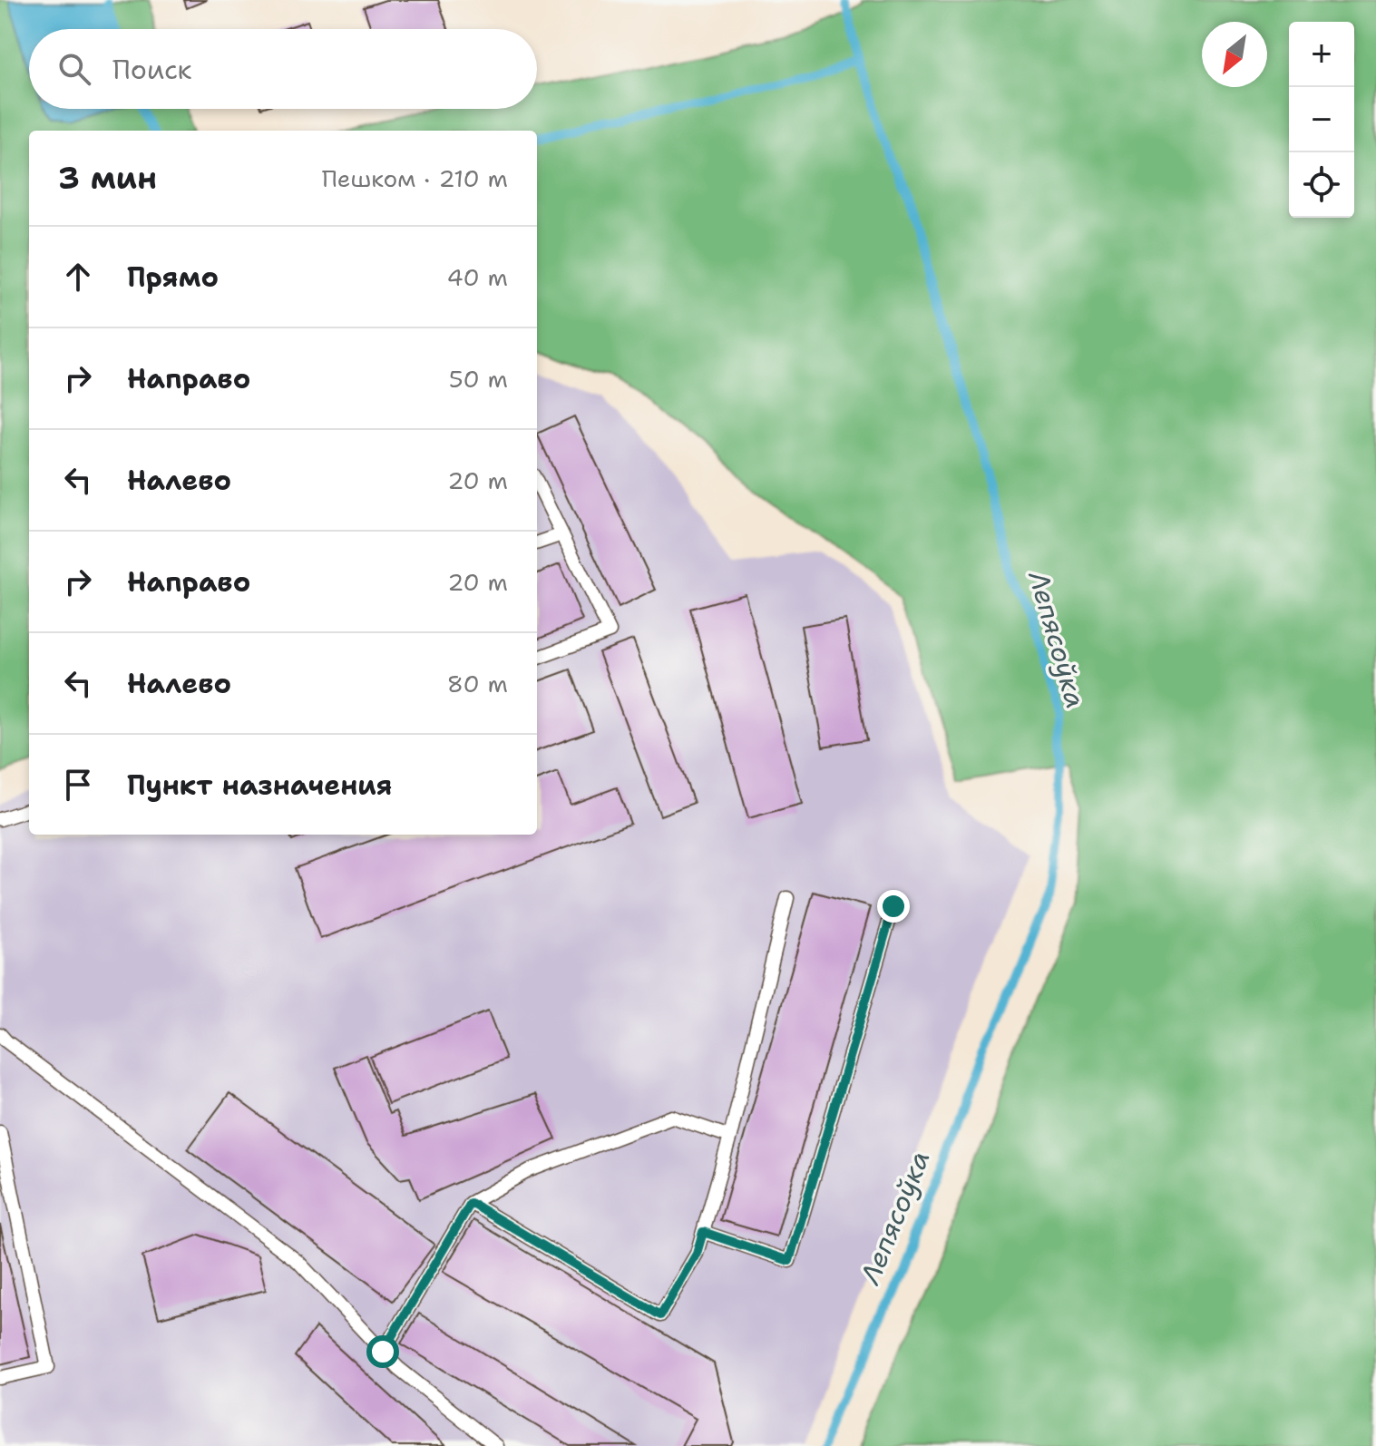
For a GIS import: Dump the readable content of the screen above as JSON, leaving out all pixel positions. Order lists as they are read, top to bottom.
{
  "water": ["Лепясоўка"],
  "north": "bottom left",
  "page": {
    "map_buttons": ["+", "−"],
    "search": "Поиск",
    "heading": ["3 мин", "Пешком · 210 m"],
    "list": [
      ["Прямо", "40 m"],
      ["Направо", "50 m"],
      ["Налево", "20 m"],
      ["Направо", "20 m"],
      ["Налево", "80 m"],
      "Пункт назначения"
    ]
  }
}
